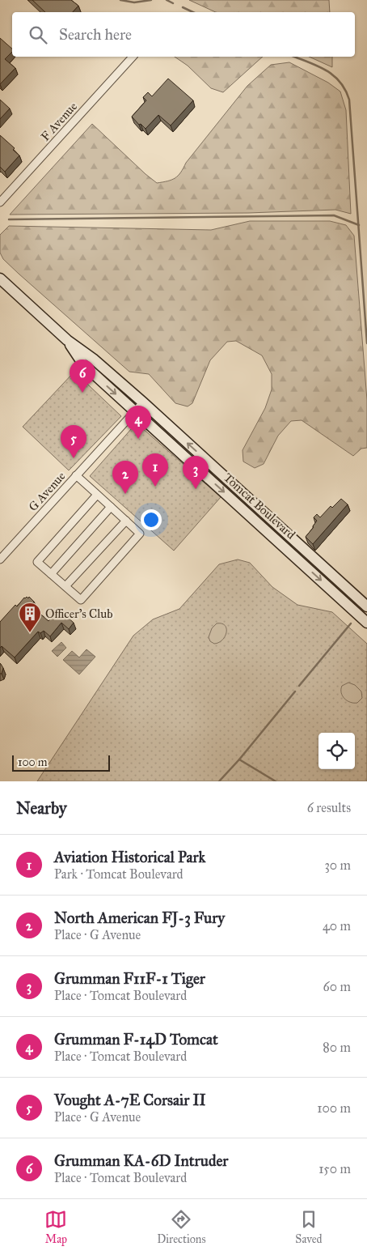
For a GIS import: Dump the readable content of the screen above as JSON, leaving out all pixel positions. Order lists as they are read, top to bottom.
{
  "streets": {
    "main road": ["Tomcat Boulevard"],
    "street": ["F Avenue", "G Avenue"]
  },
  "crossings": [
    ["G Avenue", "Tomcat Boulevard"]
  ],
  "places": {
    "building": ["Officer's Club"]
  },
  "scale_bar": "100 m",
  "page": {
    "search": "Search here",
    "pins": [
      "6",
      "4",
      "5",
      "1",
      "3",
      "2"
    ],
    "scale": "100 m",
    "heading": ["Nearby", "6 results"],
    "list": [
      {
        "mark": "1",
        "name": "Aviation Historical Park",
        "note": "Park · Tomcat Boulevard",
        "value": "30 m"
      },
      {
        "mark": "2",
        "name": "North American FJ-3 Fury",
        "note": "Place · G Avenue",
        "value": "40 m"
      },
      {
        "mark": "3",
        "name": "Grumman F11F-1 Tiger",
        "note": "Place · Tomcat Boulevard",
        "value": "60 m"
      },
      {
        "mark": "4",
        "name": "Grumman F-14D Tomcat",
        "note": "Place · Tomcat Boulevard",
        "value": "80 m"
      },
      {
        "mark": "5",
        "name": "Vought A-7E Corsair II",
        "note": "Place · G Avenue",
        "value": "100 m"
      },
      {
        "mark": "6",
        "name": "Grumman KA-6D Intruder",
        "note": "Place · Tomcat Boulevard",
        "value": "150 m"
      }
    ],
    "nav": ["Map", "Directions", "Saved"]
  }
}
